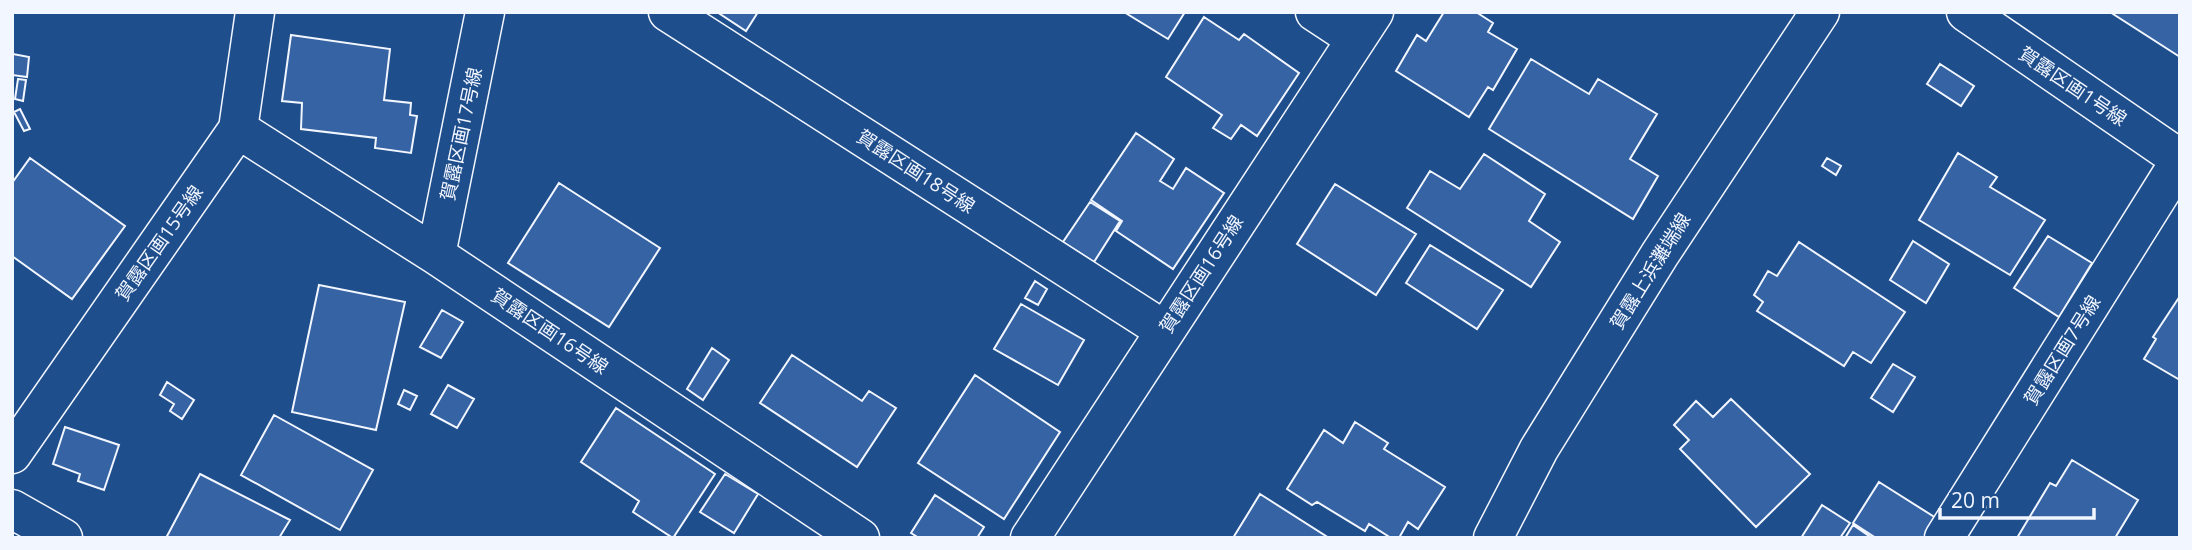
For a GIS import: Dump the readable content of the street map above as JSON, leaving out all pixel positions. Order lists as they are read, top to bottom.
{
  "streets": {
    "street": [
      "賀露区画1号線",
      "賀露区画17号線",
      "賀露区画18号線",
      "賀露区画15号線",
      "賀露上浜灘端線",
      "賀露区画16号線",
      "賀露区画7号線"
    ]
  },
  "crossings": [
    ["賀露区画1号線", "賀露区画7号線"],
    ["賀露区画17号線", "賀露区画16号線"],
    ["賀露区画18号線", "賀露区画16号線"],
    ["賀露区画15号線", "賀露区画16号線"]
  ],
  "scale_bar": "20 m"
}
